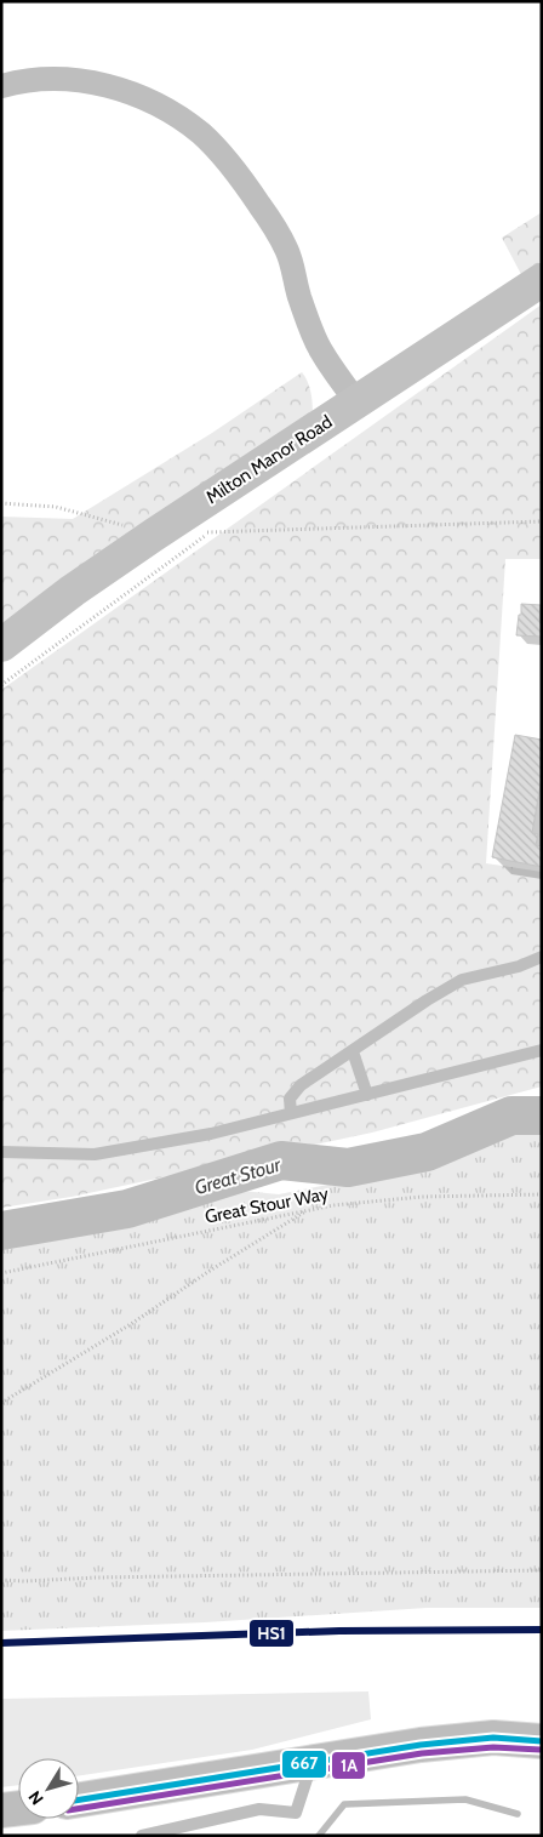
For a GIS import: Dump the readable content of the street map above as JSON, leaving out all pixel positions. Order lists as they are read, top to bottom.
{
  "streets": {
    "street": ["Milton Manor Road"],
    "path": ["Great Stour Way"]
  },
  "water": ["Great Stour"],
  "lines": ["transit line HS1", "transit line 667", "transit line 1A"],
  "north": "bottom left"
}
